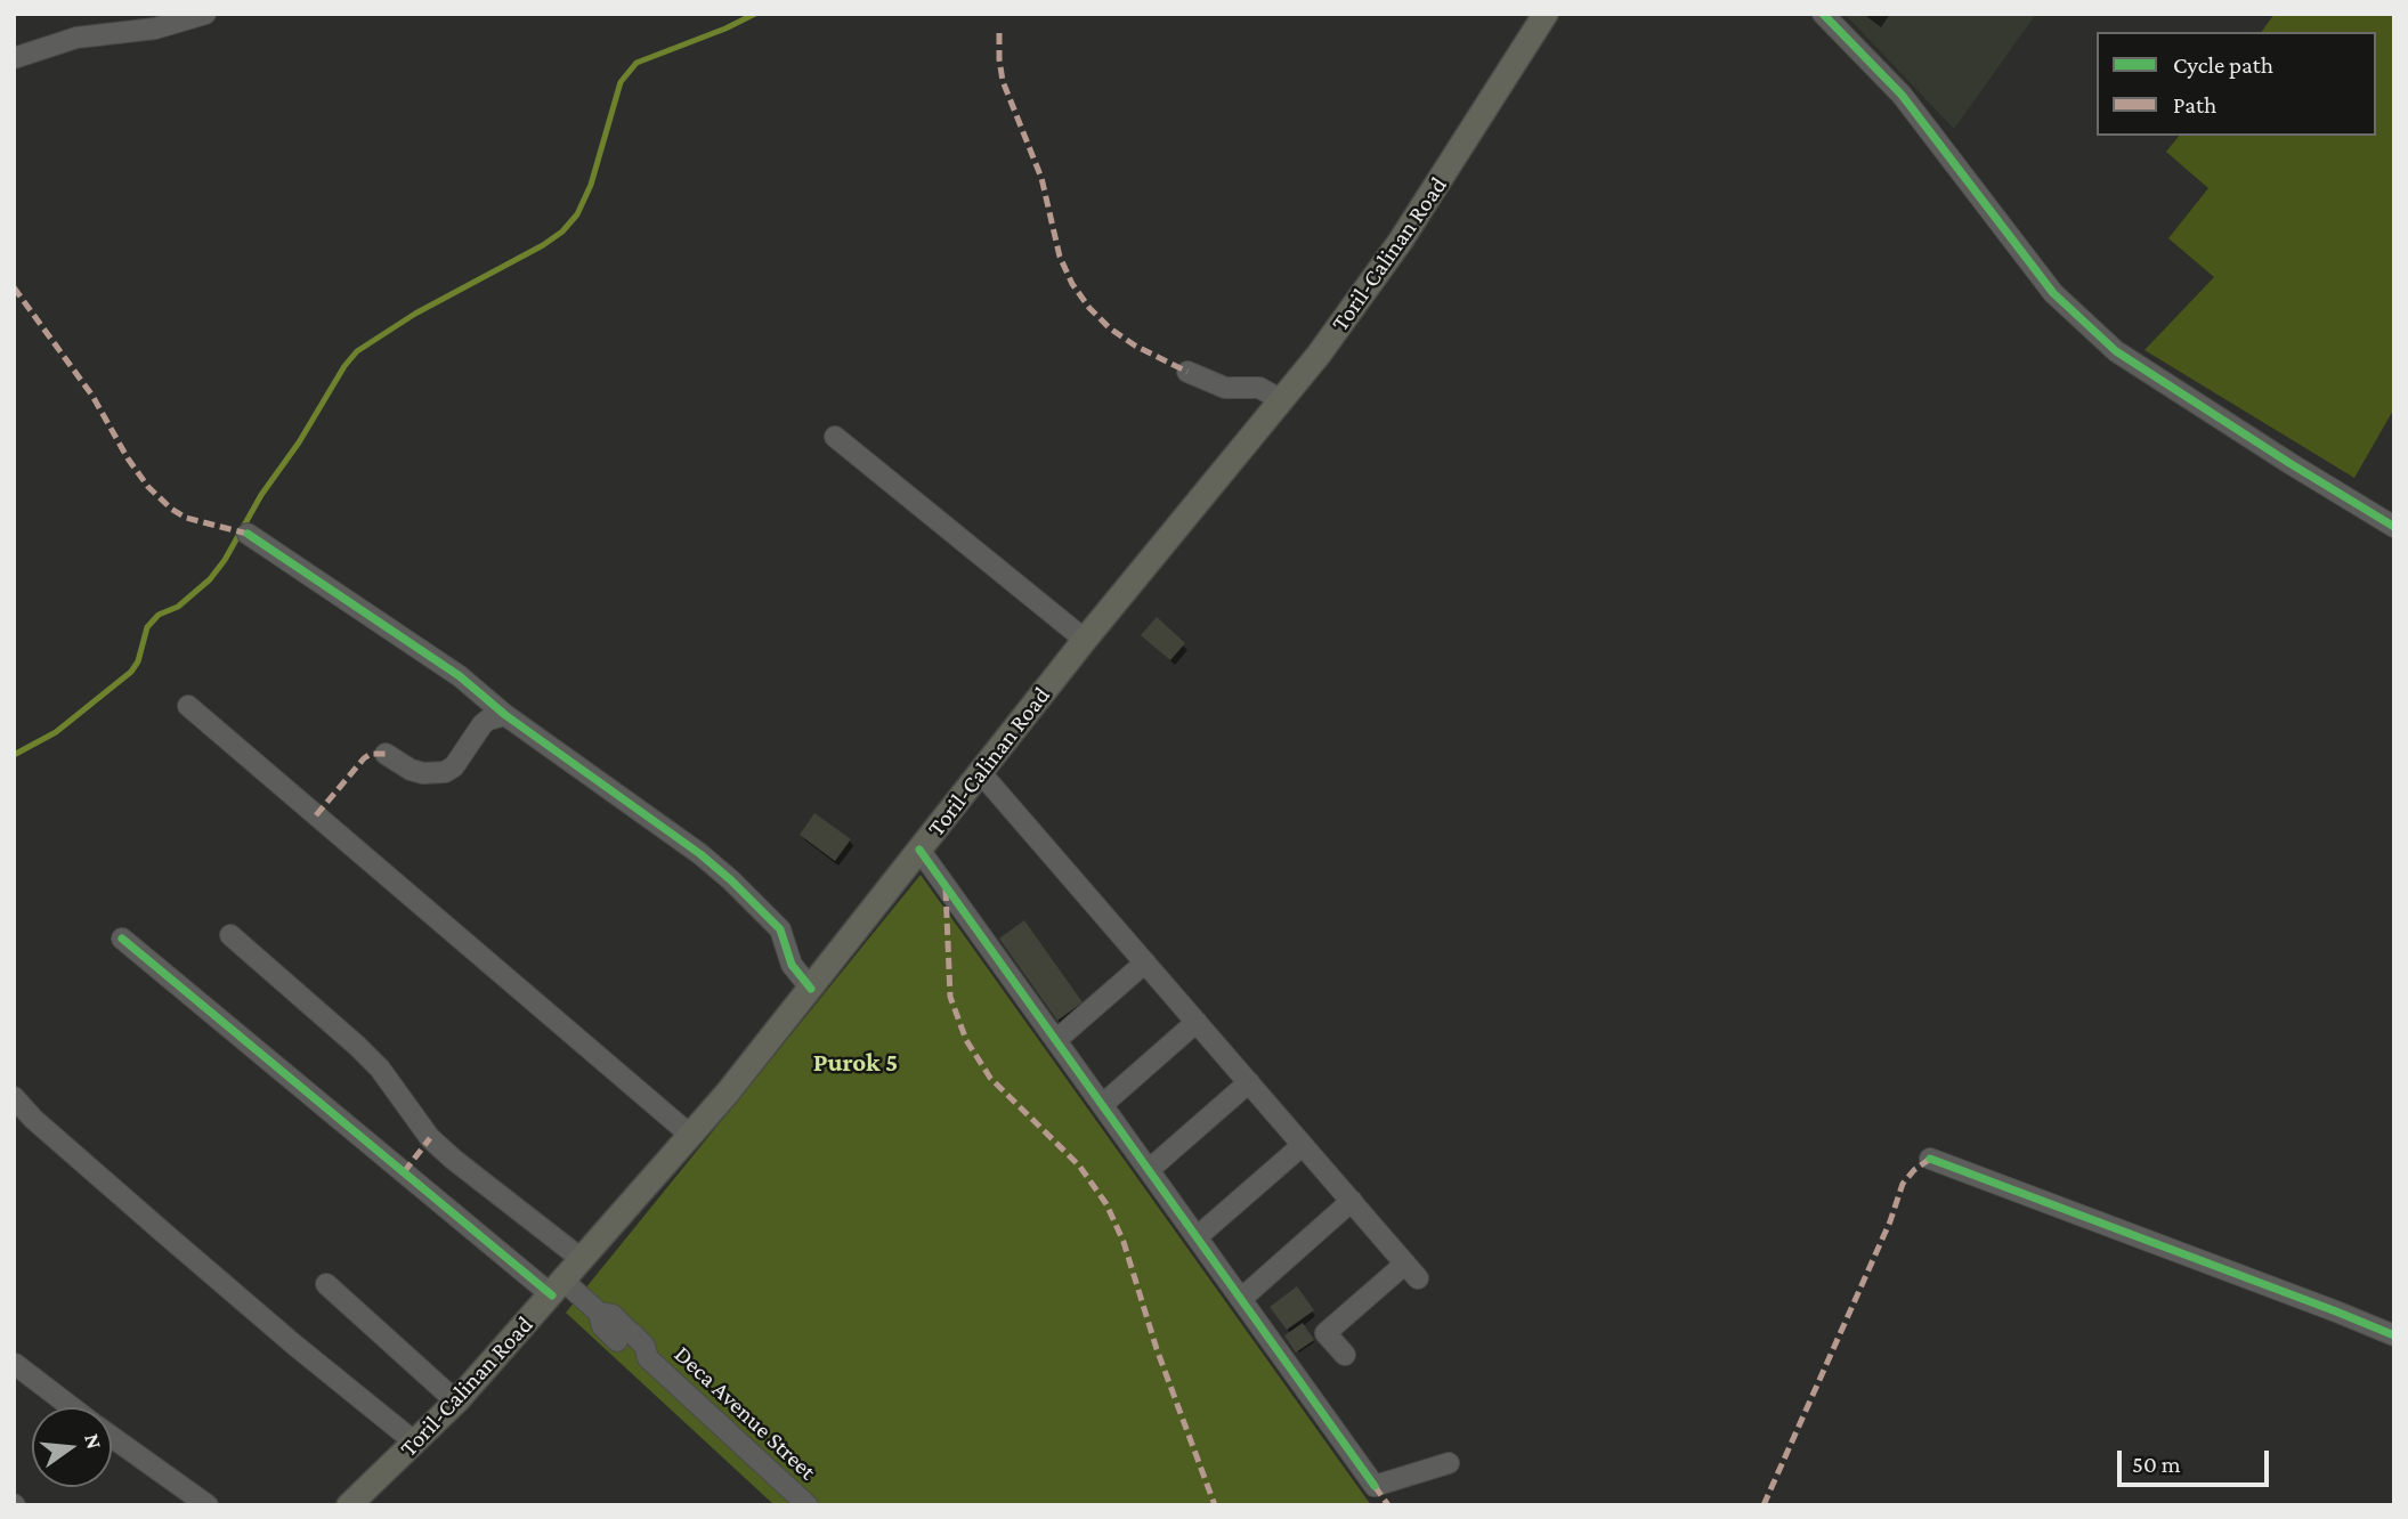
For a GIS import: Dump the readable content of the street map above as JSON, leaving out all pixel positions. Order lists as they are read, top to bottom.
{
  "streets": {
    "main road": ["Toril-Calinan Road"],
    "street": ["Deca Avenue Street"]
  },
  "crossings": [
    ["Toril-Calinan Road", "Deca Avenue Street"]
  ],
  "districts": ["Purok 5"],
  "legend": ["Cycle path", "Path"],
  "scale_bar": "50 m",
  "north": "right"
}
